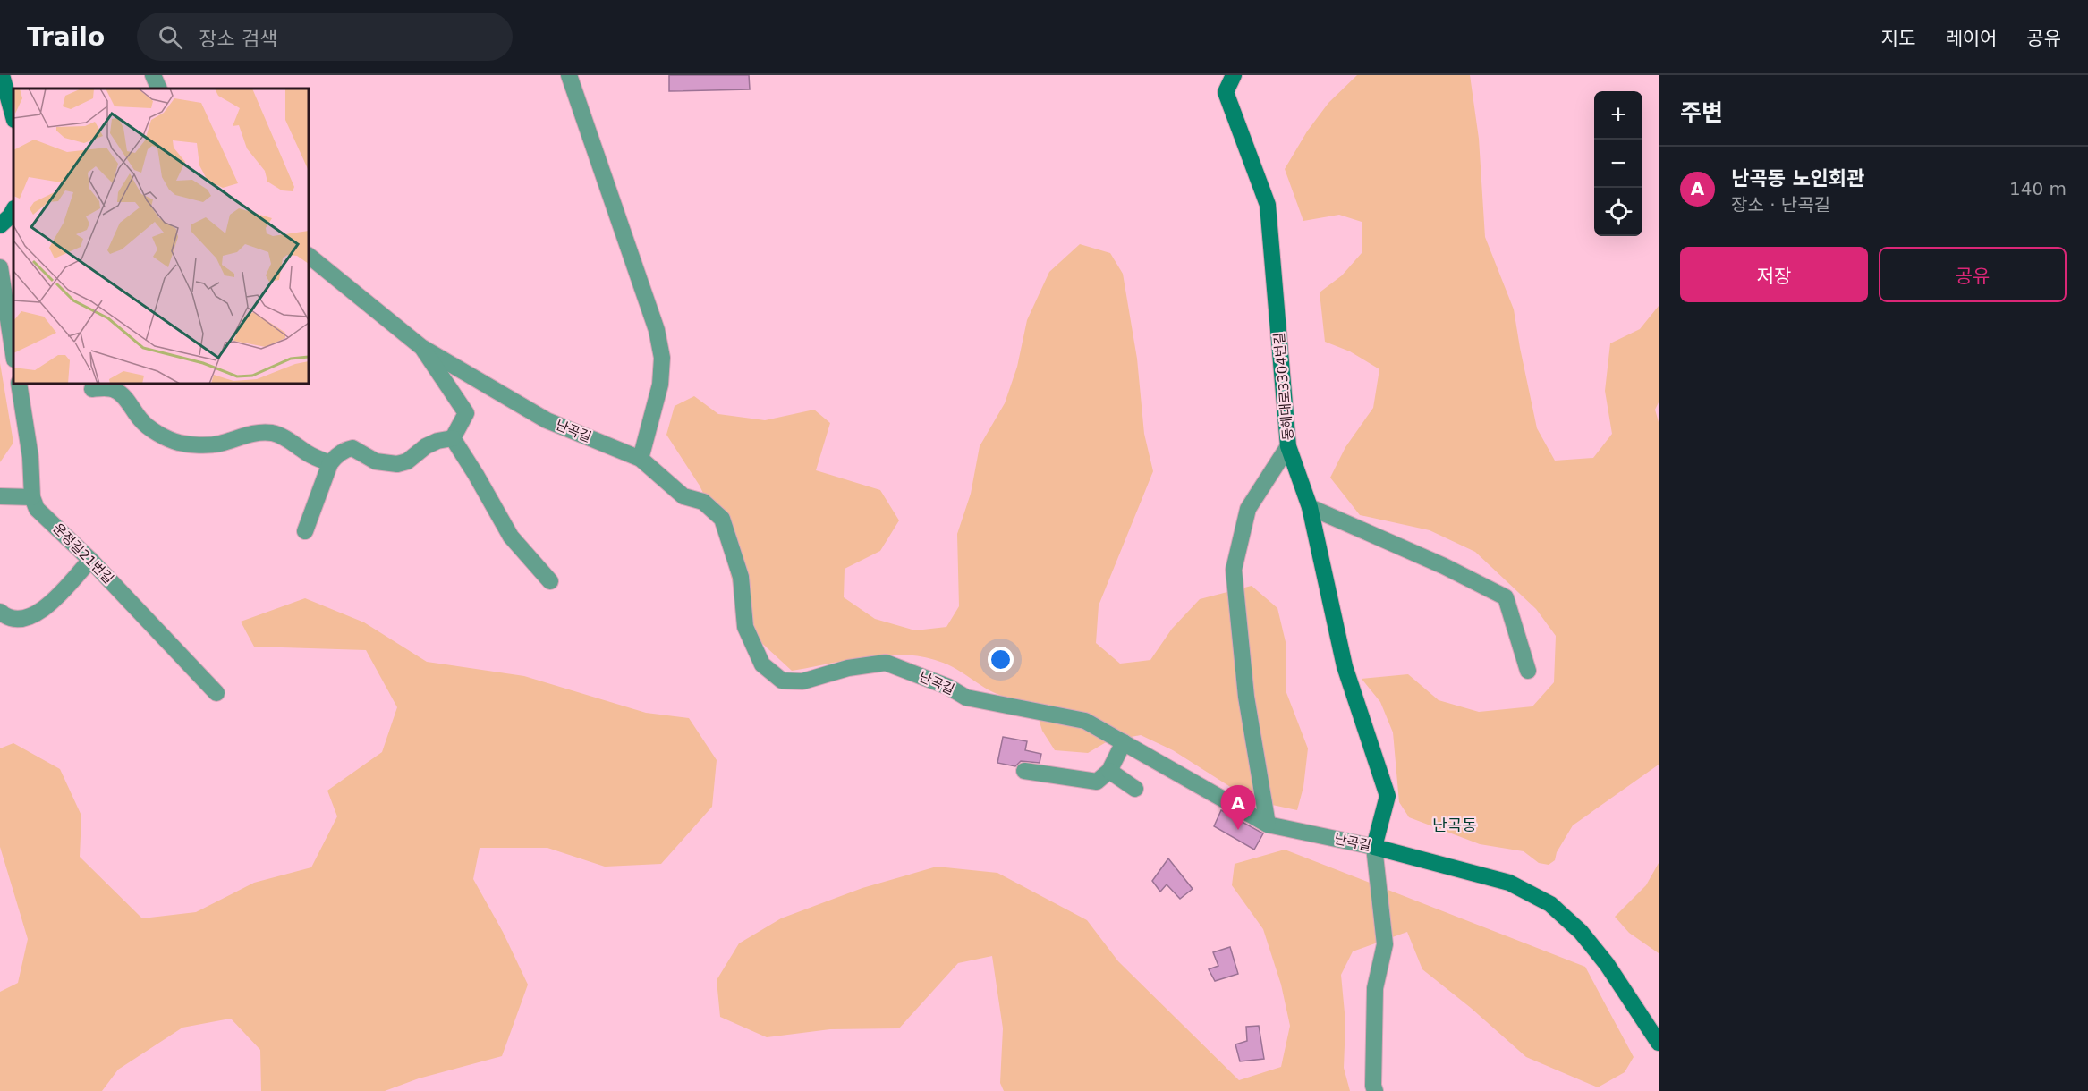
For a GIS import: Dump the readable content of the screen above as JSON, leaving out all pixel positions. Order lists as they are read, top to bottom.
{
  "streets": {
    "street": ["동해대로3304번길", "난곡길", "운정길21번길"]
  },
  "crossings": [
    ["동해대로3304번길", "난곡길"]
  ],
  "districts": ["난곡동"],
  "page": {
    "header": "Trailo",
    "search": "장소 검색",
    "nav": ["지도", "레이어", "공유"],
    "heading": "주변",
    "map_buttons": ["+", "−"],
    "list": [
      {
        "mark": "A",
        "name": "난곡동 노인회관",
        "note": "장소 · 난곡길",
        "value": "140 m"
      }
    ],
    "buttons": ["저장", "공유"],
    "pins": "A"
  }
}
